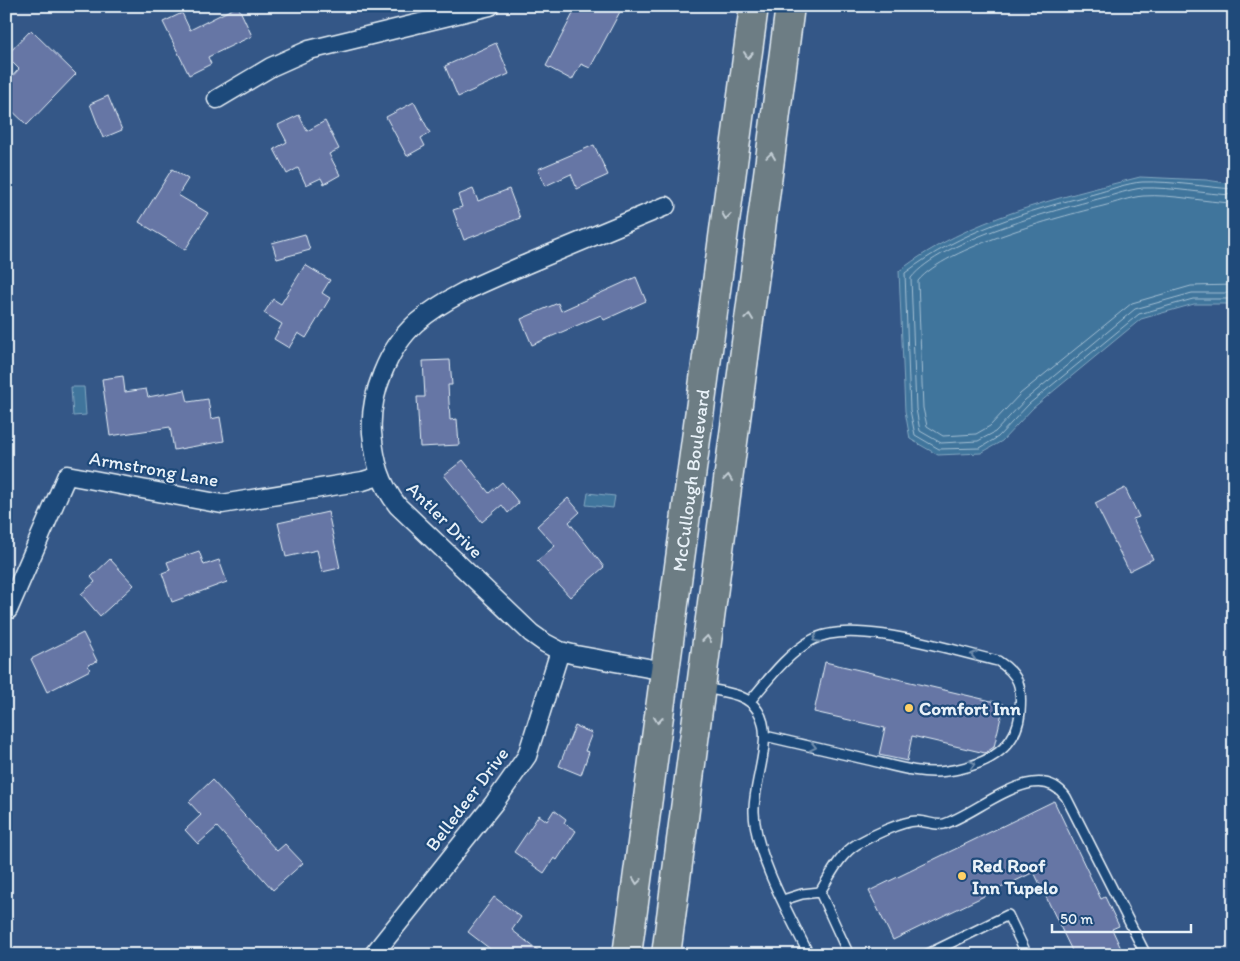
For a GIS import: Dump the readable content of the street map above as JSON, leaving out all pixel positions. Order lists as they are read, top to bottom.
{
  "streets": {
    "highway": ["McCullough Boulevard"],
    "street": ["Armstrong Lane", "Antler Drive", "Belledeer Drive"]
  },
  "crossings": [
    ["Armstrong Lane", "Antler Drive"],
    ["McCullough Boulevard", "Antler Drive"],
    ["Antler Drive", "Belledeer Drive"]
  ],
  "places": ["Comfort Inn", "Red Roof Inn Tupelo"],
  "scale_bar": "50 m"
}
